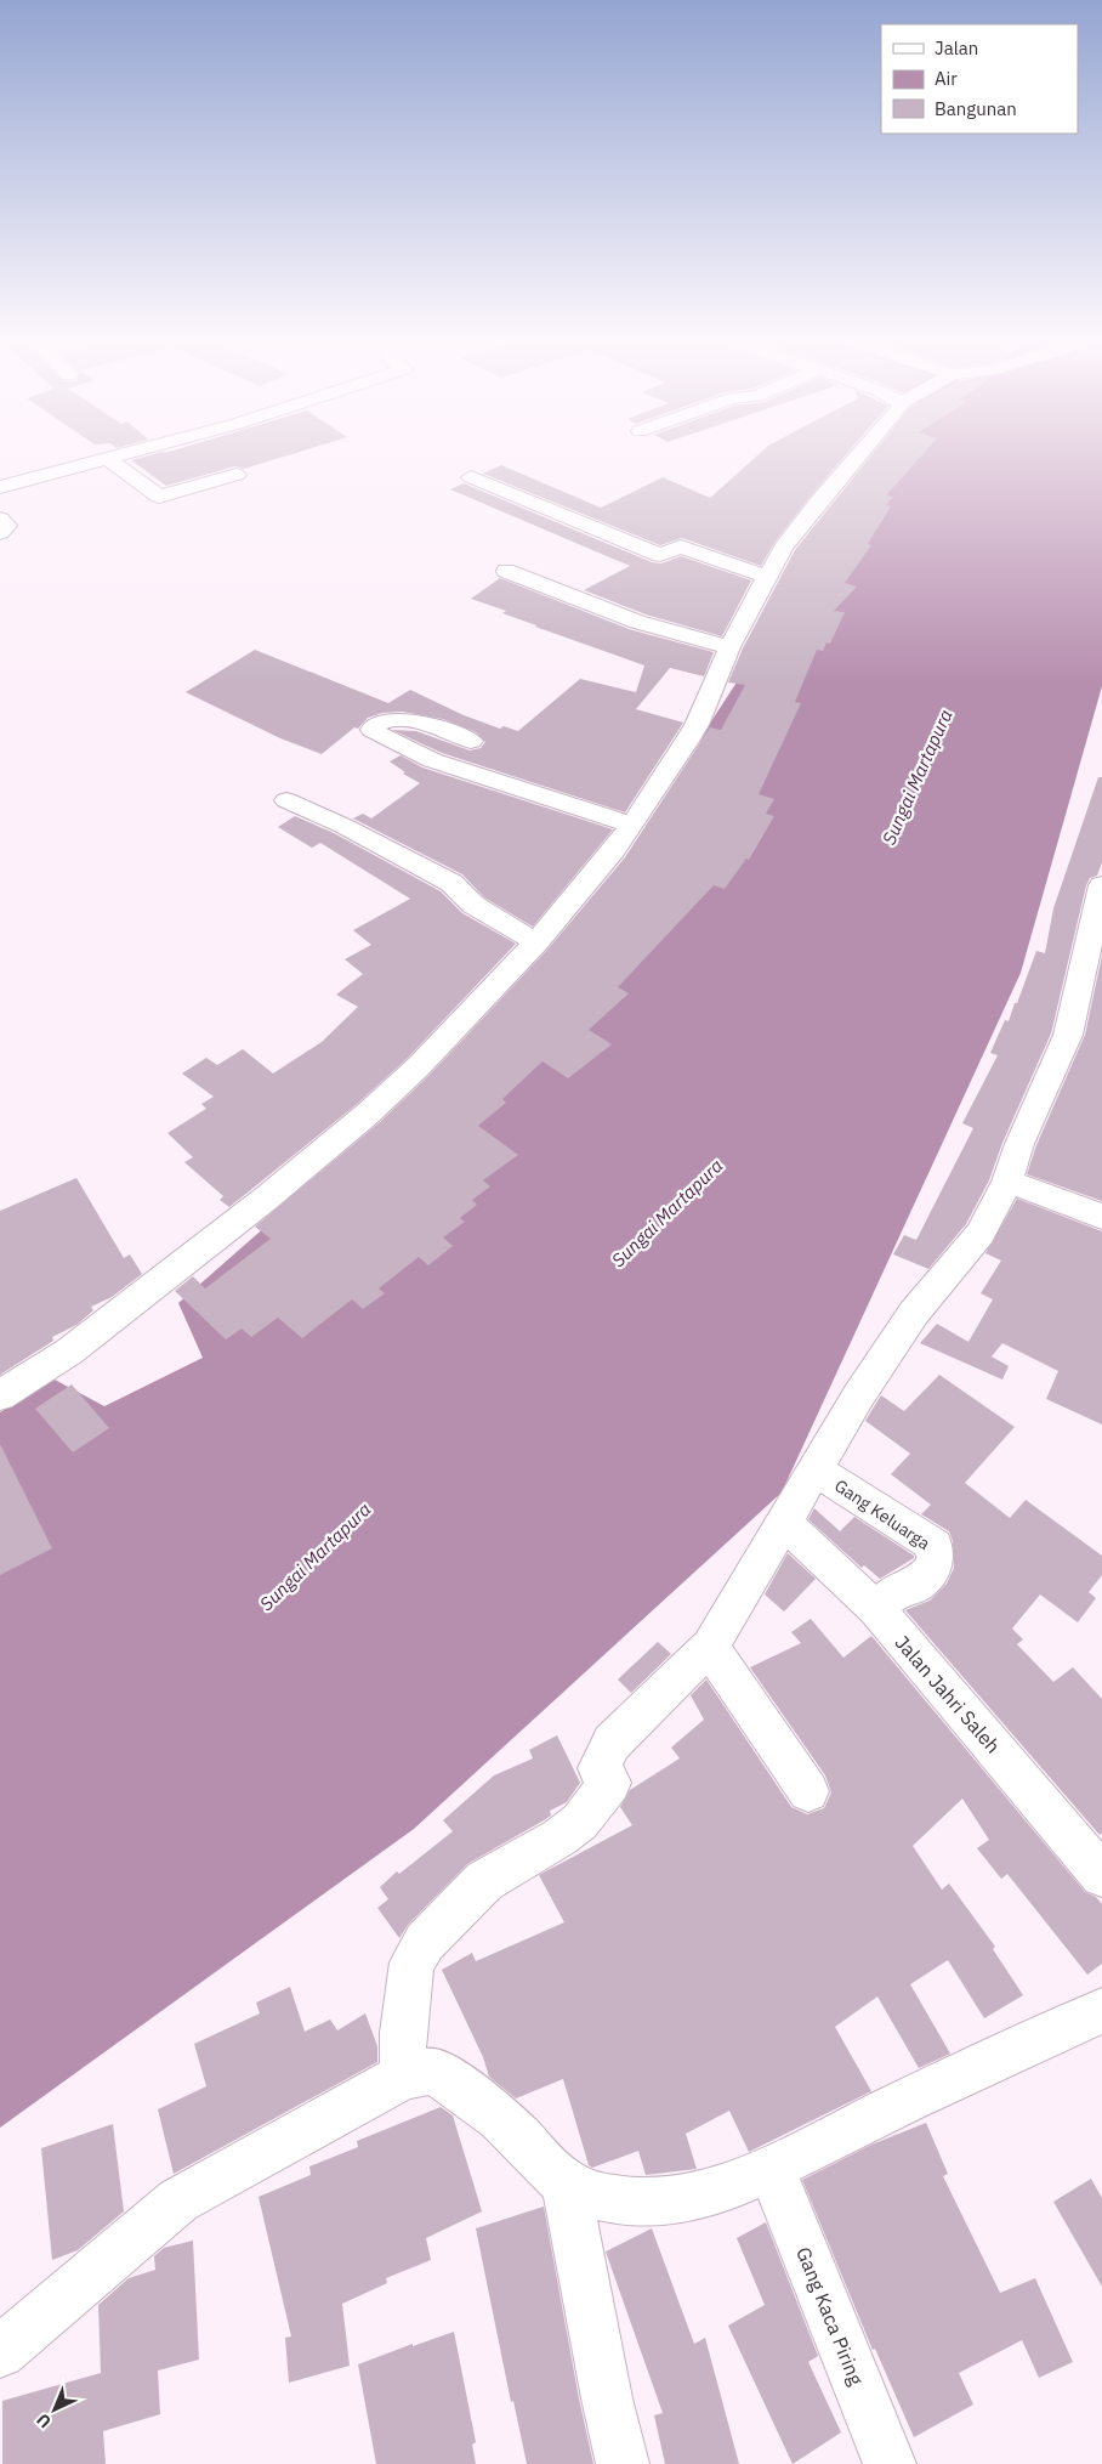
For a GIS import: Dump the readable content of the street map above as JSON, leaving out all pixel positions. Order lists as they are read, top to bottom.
{
  "streets": {
    "street": ["Gang Keluarga", "Jalan Jahri Saleh", "Gang Kaca Piring"]
  },
  "crossings": [
    ["Gang Keluarga", "Jalan Jahri Saleh"]
  ],
  "water": ["Sungai Martapura"],
  "legend": ["Jalan", "Air", "Bangunan"],
  "north": "bottom left"
}
